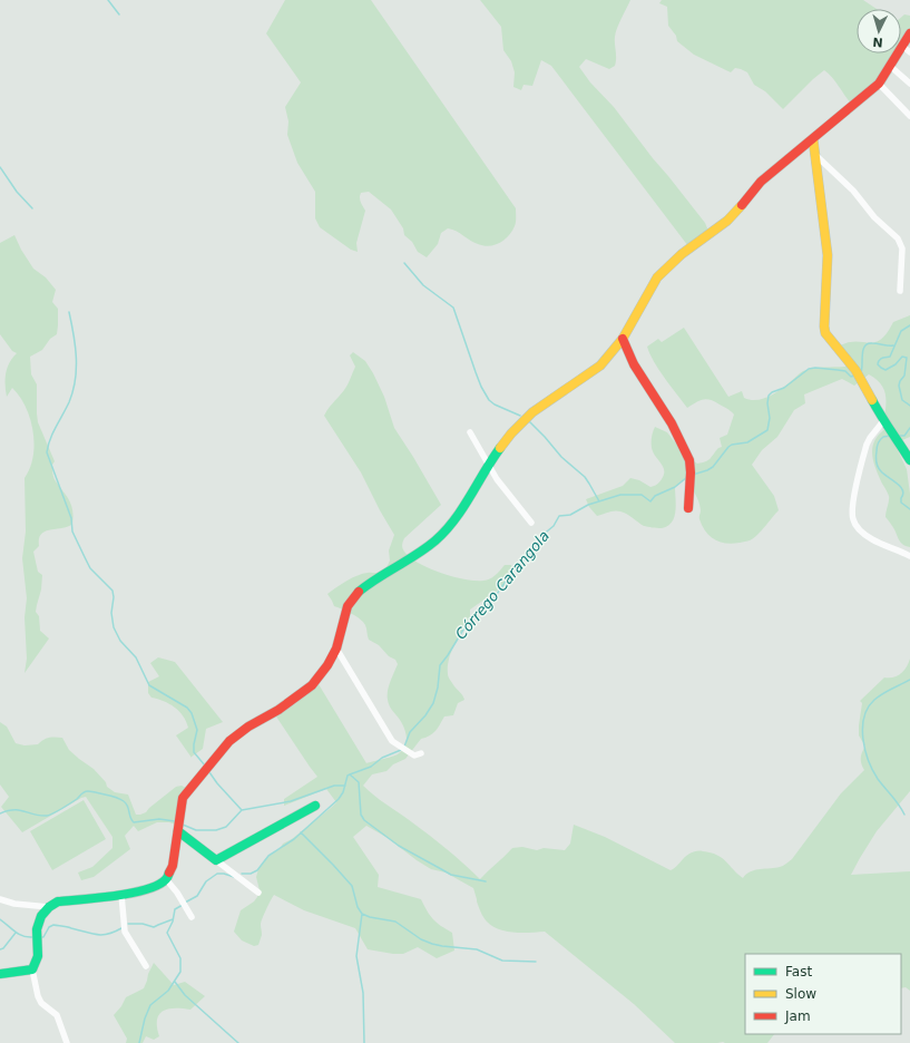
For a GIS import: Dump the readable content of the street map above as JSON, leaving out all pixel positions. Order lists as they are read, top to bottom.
{
  "water": ["Córrego Carangola"],
  "legend": ["Fast", "Slow", "Jam"],
  "north": "bottom"
}
